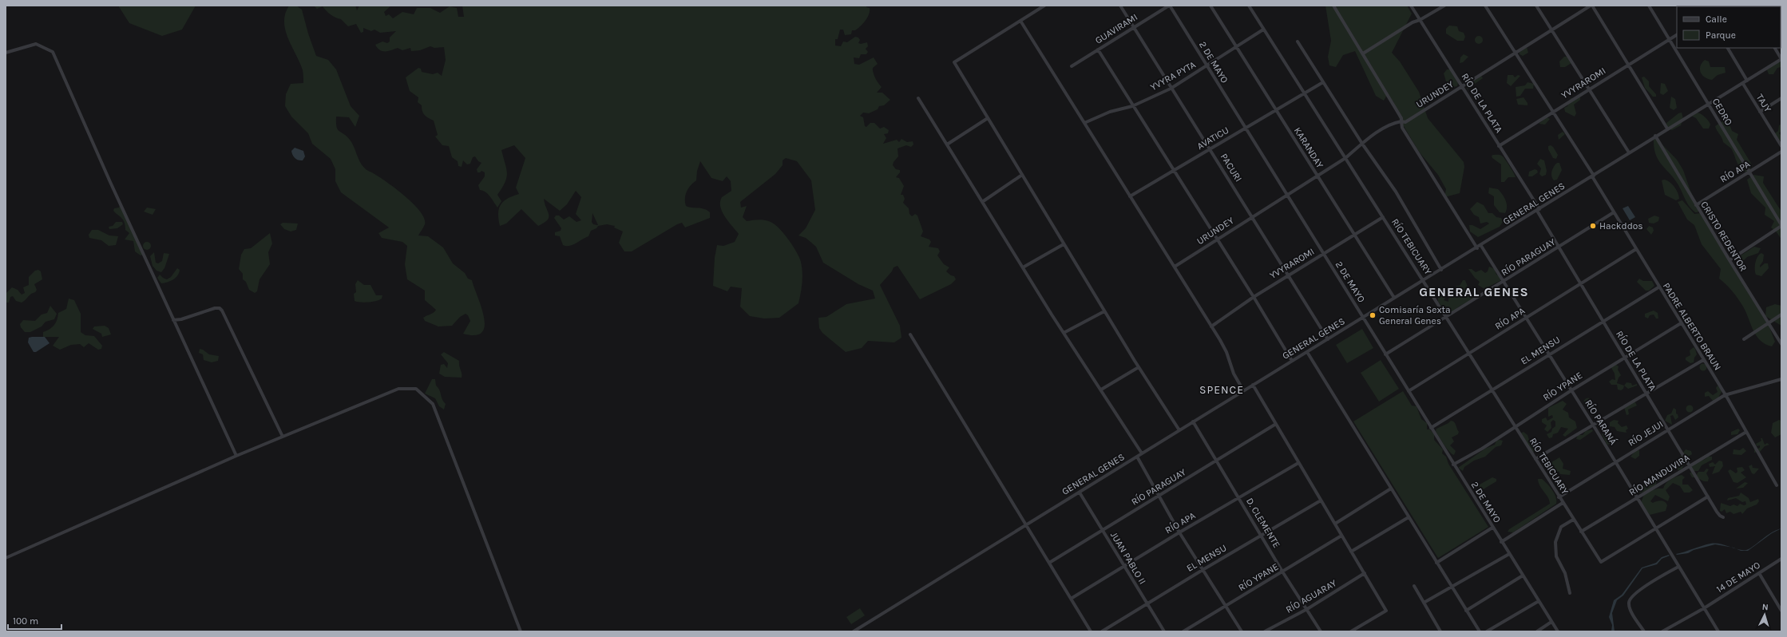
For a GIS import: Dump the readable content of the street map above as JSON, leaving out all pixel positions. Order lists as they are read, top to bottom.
{
  "streets": {
    "street": [
      "GUAVIRAMI",
      "2 DE MAYO",
      "YVYRA PYTA",
      "YVYRAROMI",
      "URUNDEY",
      "RÍO DE LA PLATA",
      "TAJY",
      "CEDRO",
      "AVATICU",
      "KARANDAY",
      "PACURI",
      "RÍO APA",
      "GENERAL GENES",
      "CRISTO REDENTOR",
      "RÍO TEBICUARY",
      "RÍO PARAGUAY",
      "PADRE ALBERTO BRAUN",
      "EL MENSU",
      "RÍO YPANE",
      "RÍO PARANÁ",
      "RÍO JEJUI",
      "RÍO MANDUVIRA",
      "D. CLEMENTE",
      "JUAN PABLO II",
      "14 DE MAYO",
      "RÍO AGUARAY"
    ]
  },
  "crossings": [
    ["GUAVIRAMI", "2 DE MAYO"],
    ["GUAVIRAMI", "PACURI"],
    ["2 DE MAYO", "YVYRA PYTA"],
    ["2 DE MAYO", "YVYRAROMI"],
    ["2 DE MAYO", "URUNDEY"],
    ["2 DE MAYO", "AVATICU"],
    ["2 DE MAYO", "RÍO APA"],
    ["2 DE MAYO", "GENERAL GENES"],
    ["2 DE MAYO", "RÍO PARAGUAY"],
    ["2 DE MAYO", "EL MENSU"],
    ["2 DE MAYO", "RÍO YPANE"],
    ["YVYRA PYTA", "KARANDAY"],
    ["YVYRA PYTA", "PACURI"],
    ["YVYRA PYTA", "RÍO TEBICUARY"],
    ["YVYRAROMI", "RÍO DE LA PLATA"],
    ["YVYRAROMI", "CEDRO"],
    ["YVYRAROMI", "KARANDAY"],
    ["YVYRAROMI", "PACURI"],
    ["YVYRAROMI", "RÍO TEBICUARY"],
    ["YVYRAROMI", "PADRE ALBERTO BRAUN"],
    ["URUNDEY", "RÍO DE LA PLATA"],
    ["URUNDEY", "KARANDAY"],
    ["URUNDEY", "PACURI"],
    ["URUNDEY", "RÍO TEBICUARY"],
    ["URUNDEY", "PADRE ALBERTO BRAUN"],
    ["RÍO DE LA PLATA", "RÍO APA"],
    ["RÍO DE LA PLATA", "GENERAL GENES"],
    ["RÍO DE LA PLATA", "RÍO PARAGUAY"],
    ["RÍO DE LA PLATA", "EL MENSU"],
    ["RÍO DE LA PLATA", "RÍO YPANE"],
    ["RÍO DE LA PLATA", "RÍO JEJUI"],
    ["RÍO DE LA PLATA", "RÍO MANDUVIRA"],
    ["TAJY", "GENERAL GENES"],
    ["CEDRO", "RÍO APA"],
    ["CEDRO", "GENERAL GENES"],
    ["AVATICU", "KARANDAY"],
    ["AVATICU", "PACURI"],
    ["AVATICU", "RÍO TEBICUARY"],
    ["KARANDAY", "GENERAL GENES"],
    ["PACURI", "GENERAL GENES"],
    ["RÍO APA", "CRISTO REDENTOR"],
    ["RÍO APA", "RÍO TEBICUARY"],
    ["RÍO APA", "PADRE ALBERTO BRAUN"],
    ["RÍO APA", "RÍO PARANÁ"],
    ["RÍO APA", "D. CLEMENTE"],
    ["RÍO APA", "JUAN PABLO II"],
    ["GENERAL GENES", "CRISTO REDENTOR"],
    ["GENERAL GENES", "RÍO TEBICUARY"],
    ["GENERAL GENES", "PADRE ALBERTO BRAUN"],
    ["GENERAL GENES", "RÍO PARANÁ"],
    ["GENERAL GENES", "D. CLEMENTE"],
    ["GENERAL GENES", "JUAN PABLO II"],
    ["RÍO TEBICUARY", "RÍO PARAGUAY"],
    ["RÍO TEBICUARY", "EL MENSU"],
    ["RÍO TEBICUARY", "RÍO YPANE"],
    ["RÍO TEBICUARY", "RÍO PARANÁ"],
    ["RÍO TEBICUARY", "RÍO JEJUI"],
    ["RÍO TEBICUARY", "RÍO MANDUVIRA"],
    ["RÍO PARAGUAY", "PADRE ALBERTO BRAUN"],
    ["RÍO PARAGUAY", "RÍO PARANÁ"],
    ["RÍO PARAGUAY", "D. CLEMENTE"],
    ["RÍO PARAGUAY", "JUAN PABLO II"],
    ["PADRE ALBERTO BRAUN", "EL MENSU"],
    ["PADRE ALBERTO BRAUN", "RÍO YPANE"],
    ["PADRE ALBERTO BRAUN", "RÍO JEJUI"],
    ["PADRE ALBERTO BRAUN", "RÍO MANDUVIRA"],
    ["EL MENSU", "RÍO PARANÁ"],
    ["EL MENSU", "D. CLEMENTE"],
    ["EL MENSU", "JUAN PABLO II"],
    ["RÍO YPANE", "RÍO PARANÁ"],
    ["RÍO YPANE", "D. CLEMENTE"],
    ["RÍO PARANÁ", "RÍO JEJUI"],
    ["RÍO PARANÁ", "RÍO MANDUVIRA"],
    ["RÍO PARANÁ", "14 DE MAYO"],
    ["D. CLEMENTE", "RÍO AGUARAY"]
  ],
  "districts": ["GENERAL GENES", "SPENCE"],
  "places": ["Hackddos", "Comisaría Sexta General Genes"],
  "legend": ["Calle", "Parque"],
  "scale_bar": "100 m",
  "north": "top"
}
